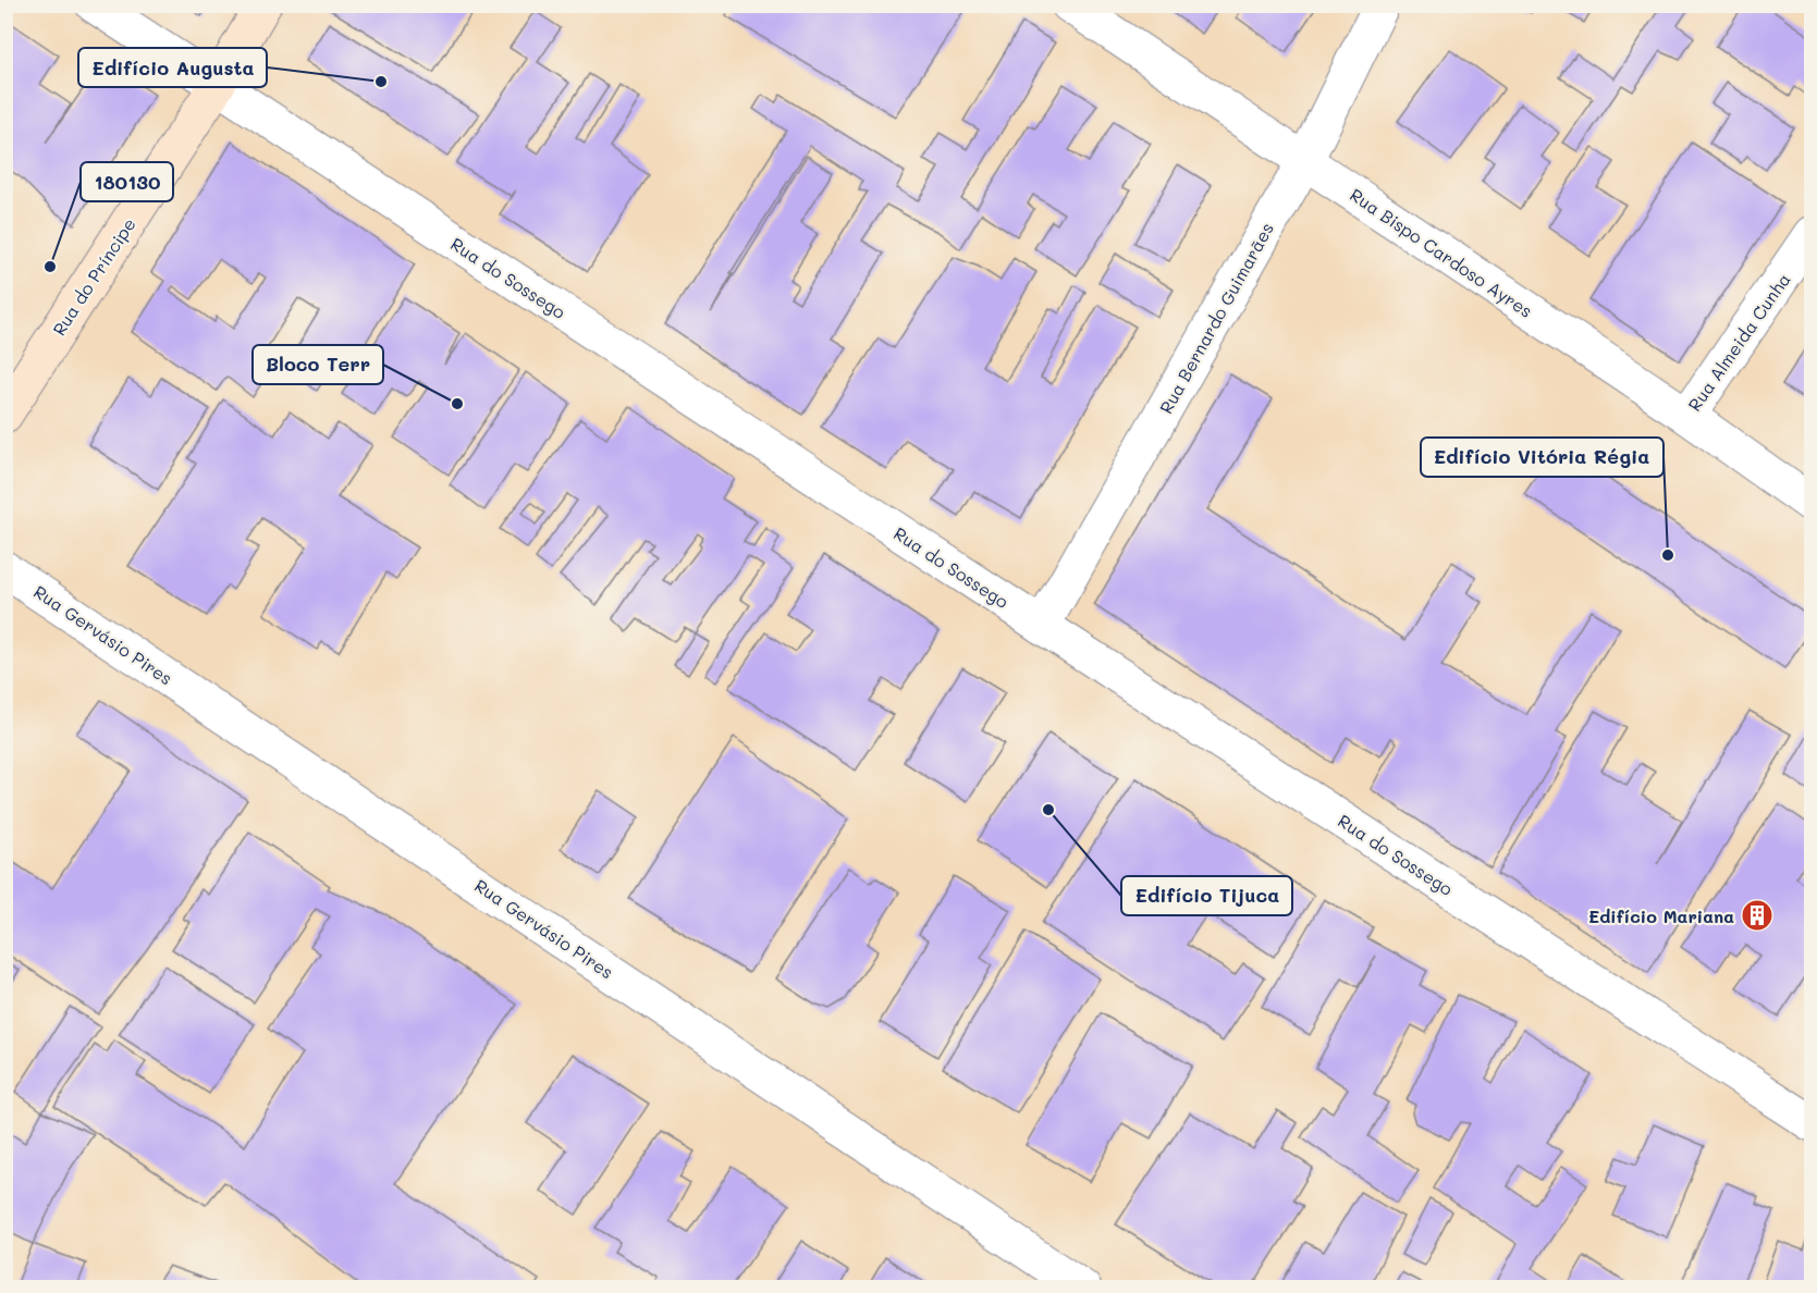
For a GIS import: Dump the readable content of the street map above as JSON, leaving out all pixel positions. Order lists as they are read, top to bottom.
{
  "streets": {
    "main road": ["Rua do Príncipe"],
    "street": [
      "Rua Bispo Cardoso Ayres",
      "Rua do Sossego",
      "Rua Bernardo Guimarães",
      "Rua Almeida Cunha",
      "Rua Gervásio Pires"
    ]
  },
  "crossings": [
    ["Rua Bispo Cardoso Ayres", "Rua Bernardo Guimarães"],
    ["Rua Bispo Cardoso Ayres", "Rua Almeida Cunha"],
    ["Rua do Príncipe", "Rua do Sossego"],
    ["Rua do Sossego", "Rua Bernardo Guimarães"]
  ],
  "places": {
    "other": [
      "Edifício Augusta",
      "180130",
      "Bloco Terr",
      "Edifício Vitória Régia",
      "Edifício Tijuca"
    ],
    "building": ["Edifício Mariana"]
  }
}
